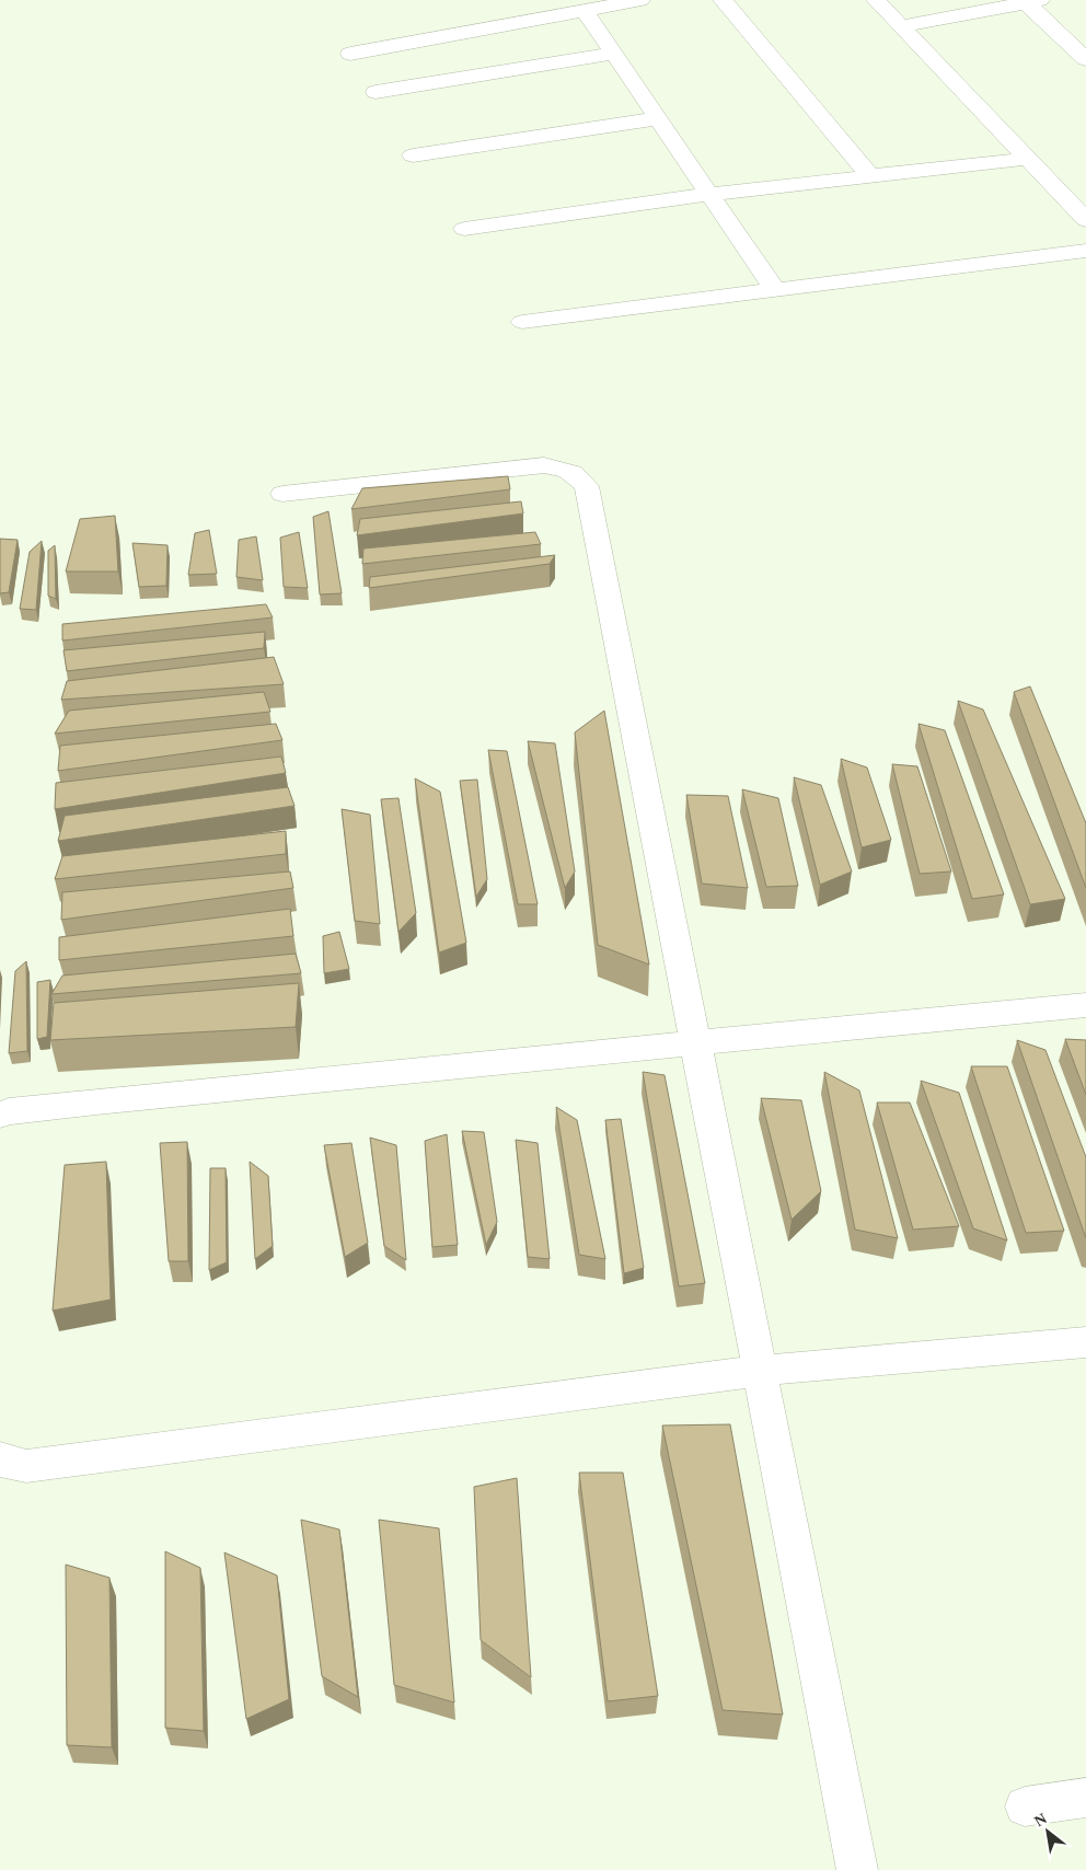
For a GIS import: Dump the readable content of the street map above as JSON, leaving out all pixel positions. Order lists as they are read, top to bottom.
{
  "north": "top left"
}
